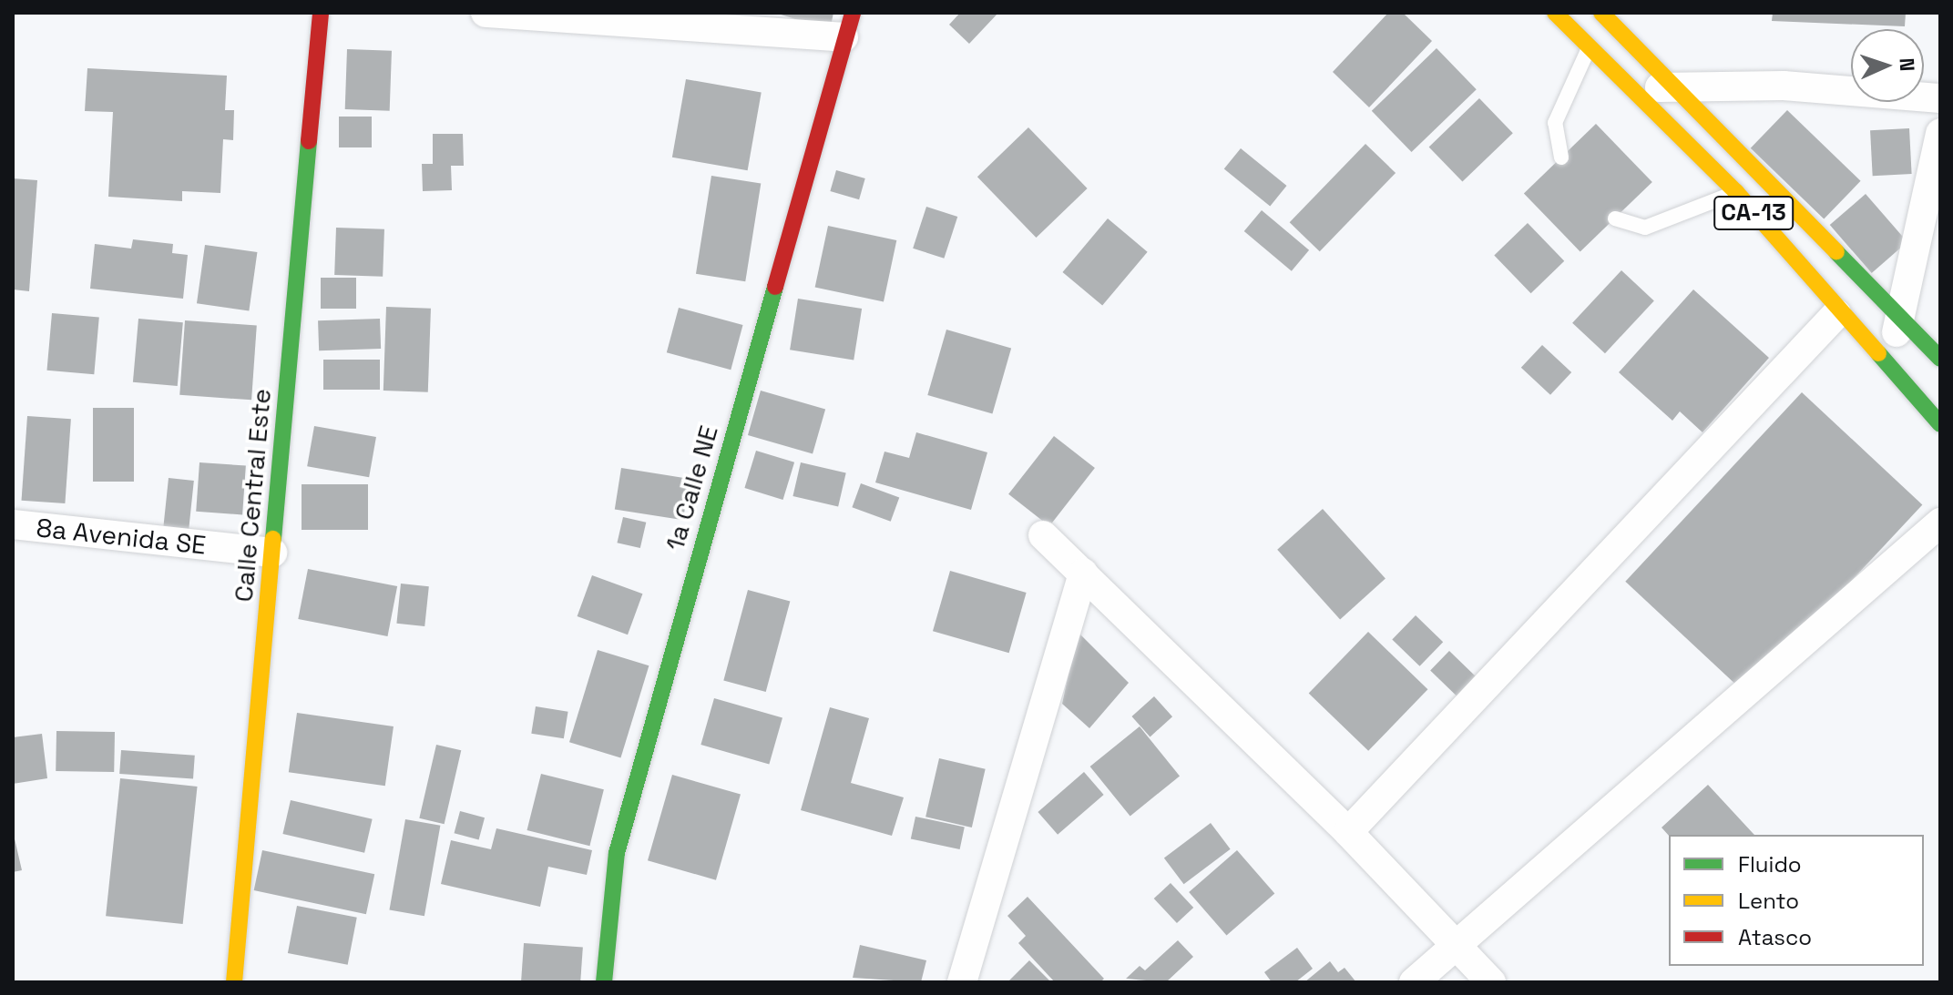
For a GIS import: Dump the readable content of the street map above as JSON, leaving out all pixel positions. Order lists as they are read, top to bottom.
{
  "streets": {
    "street": [
      "CA-13",
      "1a Calle NE",
      "Calle Central Este",
      "8a Avenida SE"
    ]
  },
  "crossings": [
    ["Calle Central Este", "8a Avenida SE"]
  ],
  "legend": ["Fluido", "Lento", "Atasco"],
  "north": "right"
}
